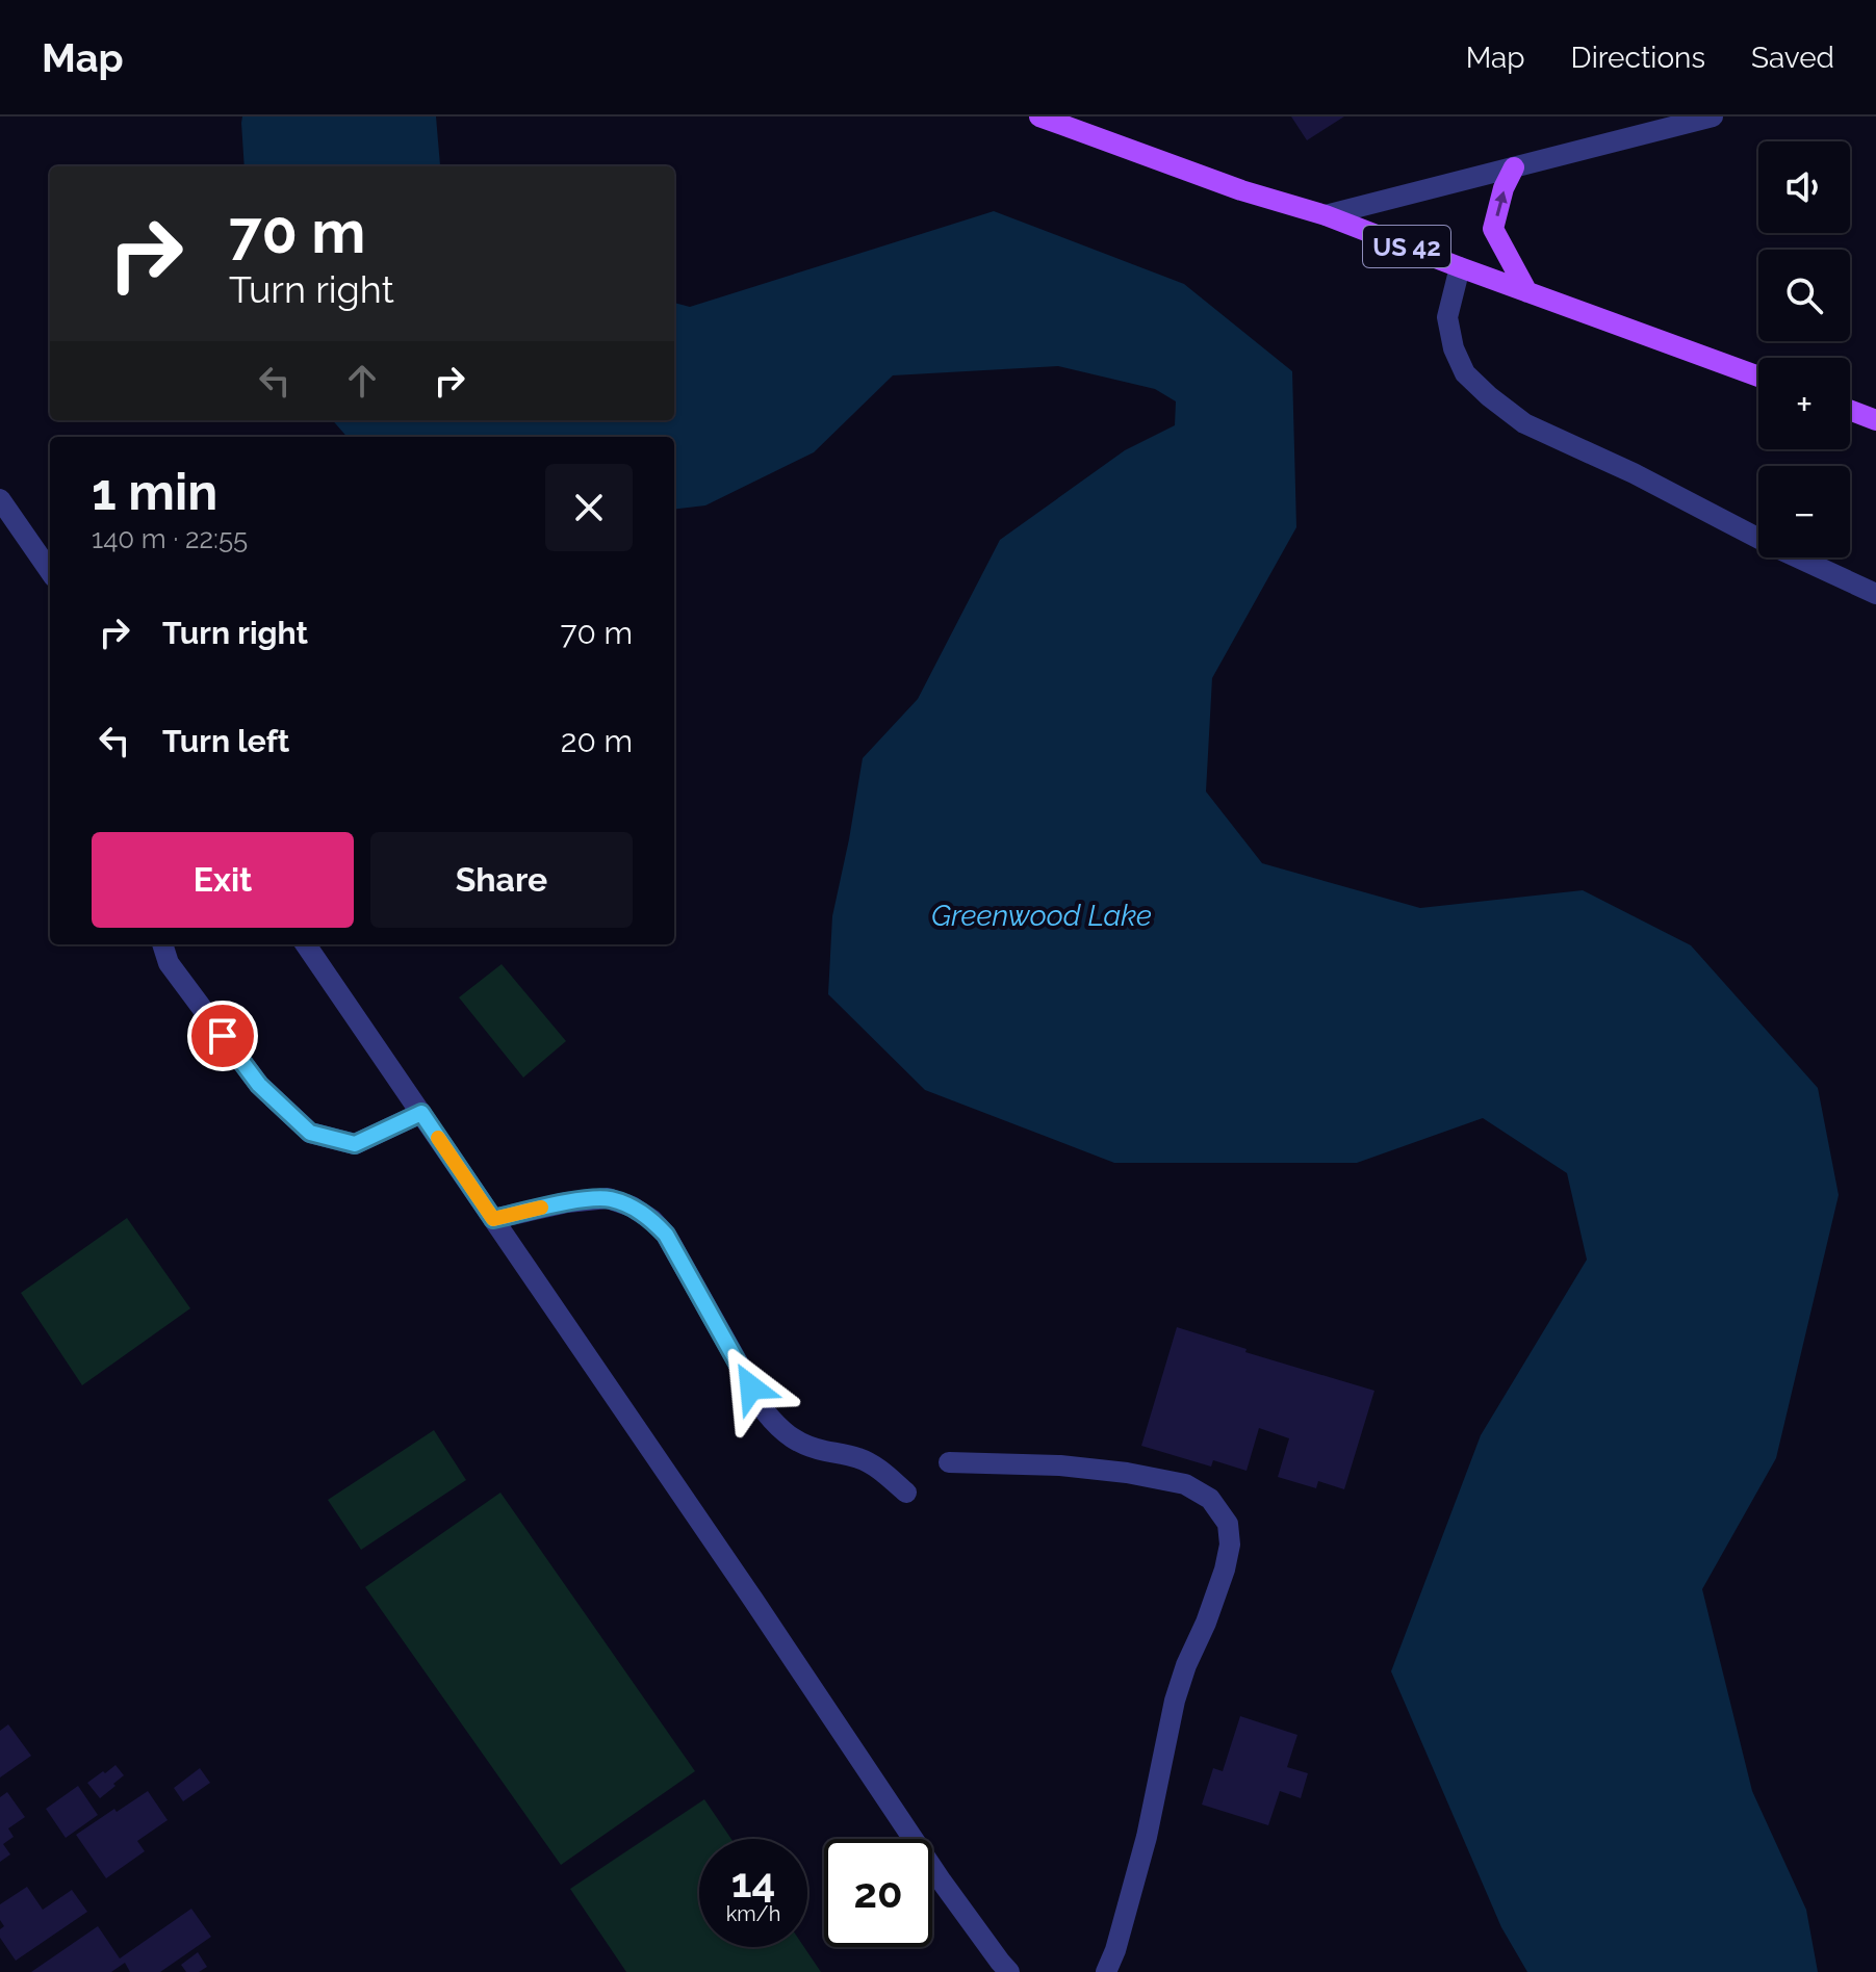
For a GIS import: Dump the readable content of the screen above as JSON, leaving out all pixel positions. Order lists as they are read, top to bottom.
{
  "streets": {
    "main road": ["US 42"]
  },
  "water": ["Greenwood Lake"],
  "page": {
    "header": "Map",
    "nav": ["Map", "Directions", "Saved"],
    "map_buttons": ["+", "−"],
    "turn": ["70 m", "Turn right"],
    "heading": ["1 min", "140 m · 22:55"],
    "list": [
      {
        "name": "Turn right",
        "value": "70 m"
      },
      {
        "name": "Turn left",
        "value": "20 m"
      }
    ],
    "buttons": ["Exit", "Share"],
    "speed": "14 km/h",
    "limit": "20"
  }
}
